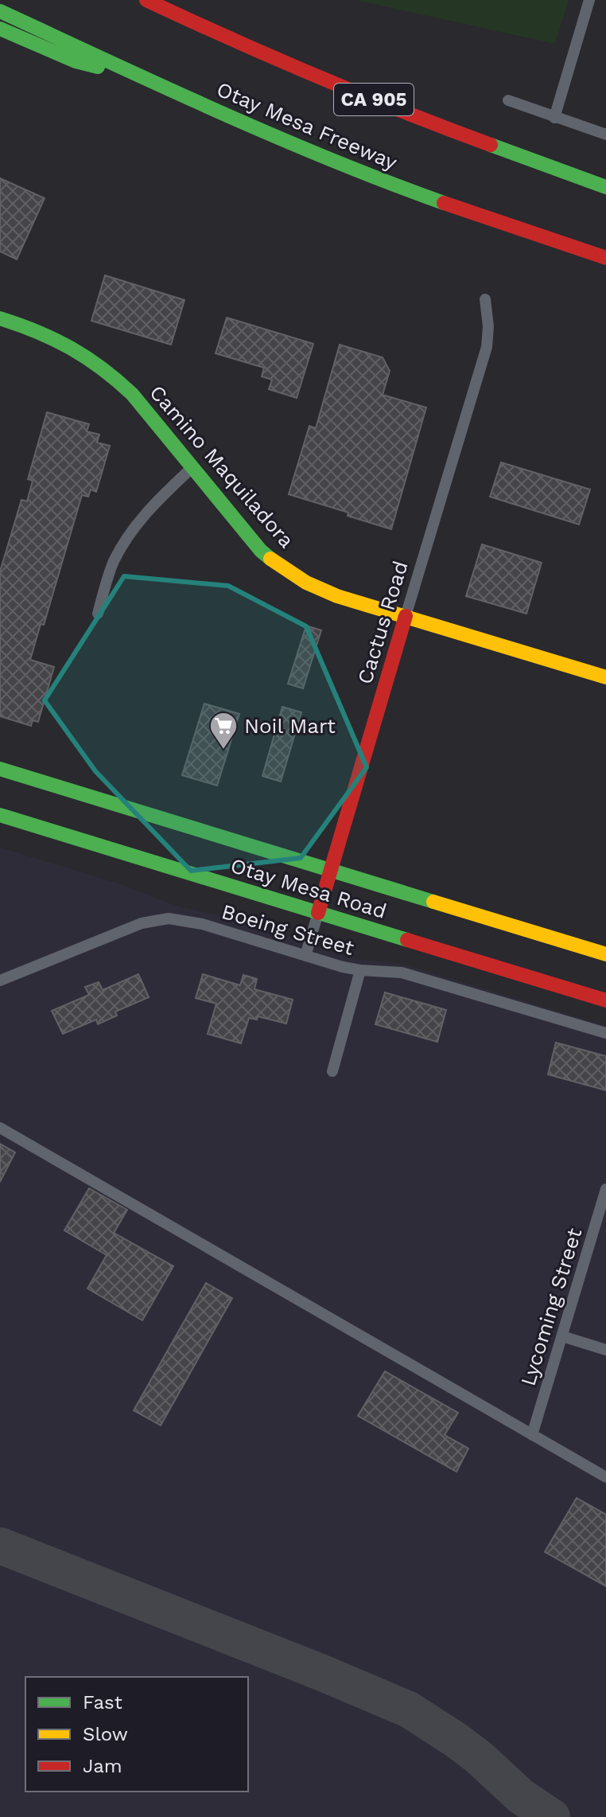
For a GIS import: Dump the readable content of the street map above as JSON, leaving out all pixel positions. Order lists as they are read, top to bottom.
{
  "streets": {
    "main road": [
      "CA 905",
      "Otay Mesa Freeway",
      "Camino Maquiladora",
      "Cactus Road",
      "Otay Mesa Road"
    ],
    "street": ["Boeing Street", "Lycoming Street"]
  },
  "crossings": [
    ["Camino Maquiladora", "Cactus Road"],
    ["Cactus Road", "Otay Mesa Road"],
    ["Cactus Road", "Boeing Street"]
  ],
  "places": {
    "supermarket": ["Noil Mart"]
  },
  "legend": ["Fast", "Slow", "Jam"]
}
